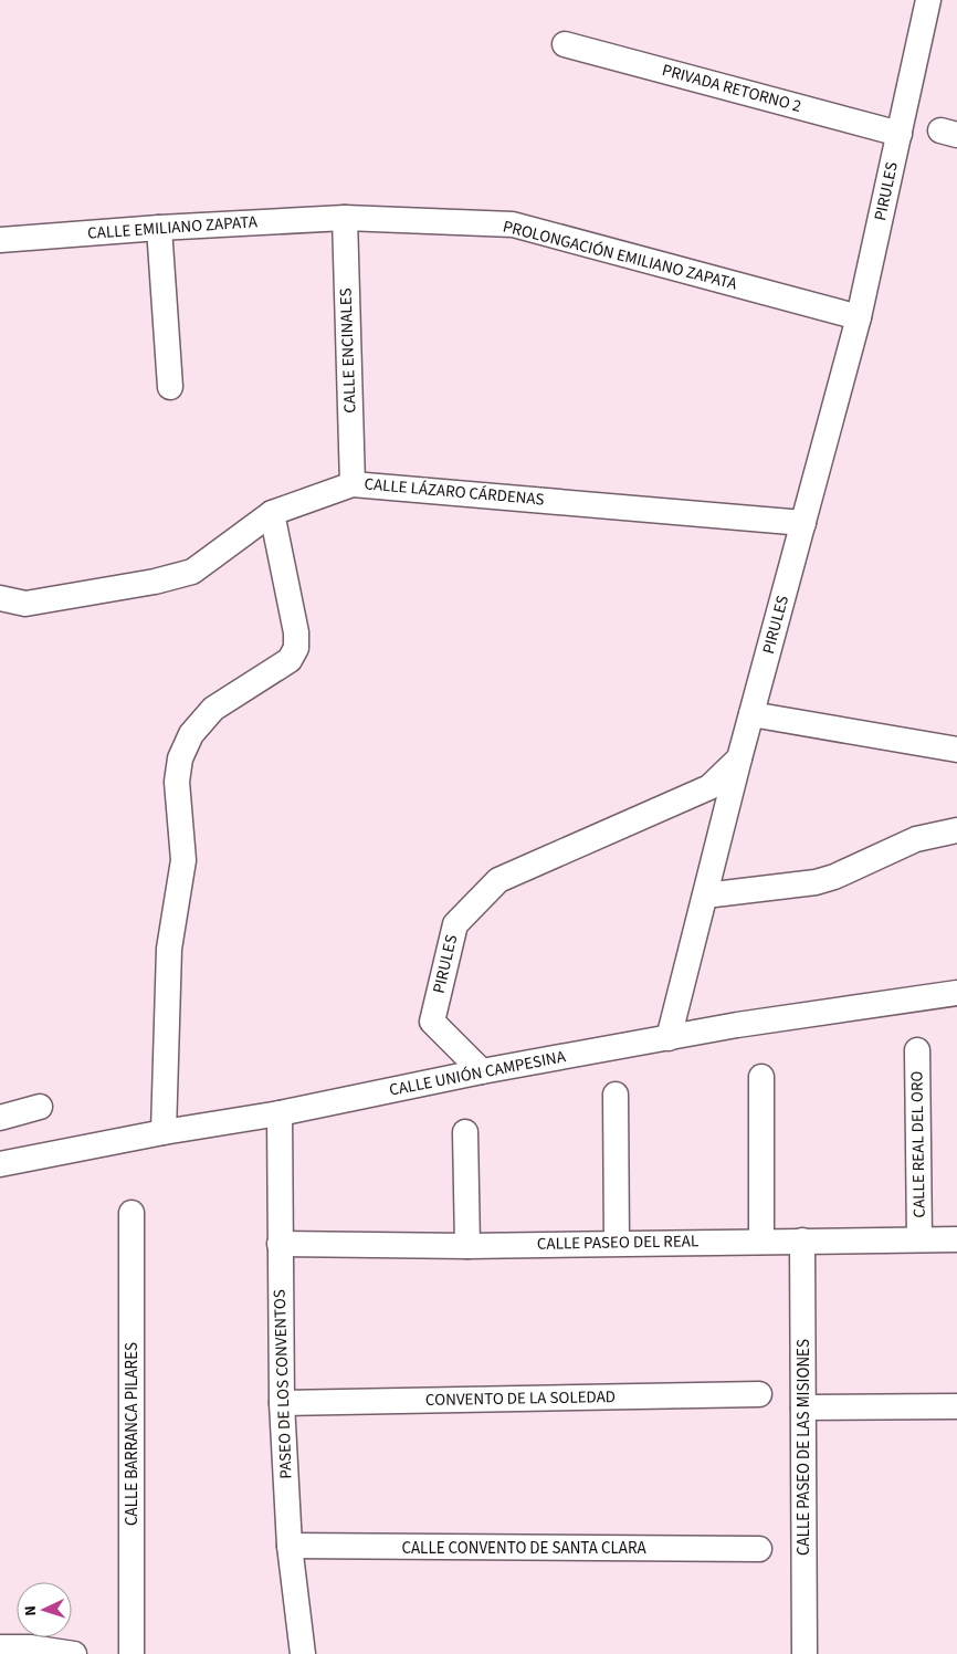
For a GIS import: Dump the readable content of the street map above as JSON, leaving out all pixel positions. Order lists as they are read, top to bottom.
{
  "streets": {
    "street": [
      "PRIVADA RETORNO 2",
      "PIRULES",
      "CALLE EMILIANO ZAPATA",
      "PROLONGACIÓN EMILIANO ZAPATA",
      "CALLE ENCINALES",
      "CALLE LÁZARO CÁRDENAS",
      "CALLE UNIÓN CAMPESINA",
      "CALLE REAL DEL ORO",
      "CALLE PASEO DEL REAL",
      "PASEO DE LOS CONVENTOS",
      "CONVENTO DE LA SOLEDAD",
      "CALLE BARRANCA PILARES",
      "CALLE PASEO DE LAS MISIONES",
      "CALLE CONVENTO DE SANTA CLARA"
    ]
  },
  "crossings": [
    ["PRIVADA RETORNO 2", "PIRULES"],
    ["PIRULES", "PROLONGACIÓN EMILIANO ZAPATA"],
    ["PIRULES", "CALLE LÁZARO CÁRDENAS"],
    ["PIRULES", "CALLE UNIÓN CAMPESINA"],
    ["CALLE EMILIANO ZAPATA", "PROLONGACIÓN EMILIANO ZAPATA"],
    ["CALLE EMILIANO ZAPATA", "CALLE ENCINALES"],
    ["PROLONGACIÓN EMILIANO ZAPATA", "CALLE ENCINALES"],
    ["CALLE ENCINALES", "CALLE LÁZARO CÁRDENAS"],
    ["CALLE UNIÓN CAMPESINA", "PASEO DE LOS CONVENTOS"],
    ["CALLE REAL DEL ORO", "CALLE PASEO DEL REAL"],
    ["CALLE PASEO DEL REAL", "PASEO DE LOS CONVENTOS"],
    ["CALLE PASEO DEL REAL", "CALLE PASEO DE LAS MISIONES"],
    ["PASEO DE LOS CONVENTOS", "CONVENTO DE LA SOLEDAD"],
    ["PASEO DE LOS CONVENTOS", "CALLE CONVENTO DE SANTA CLARA"]
  ],
  "north": "left"
}
